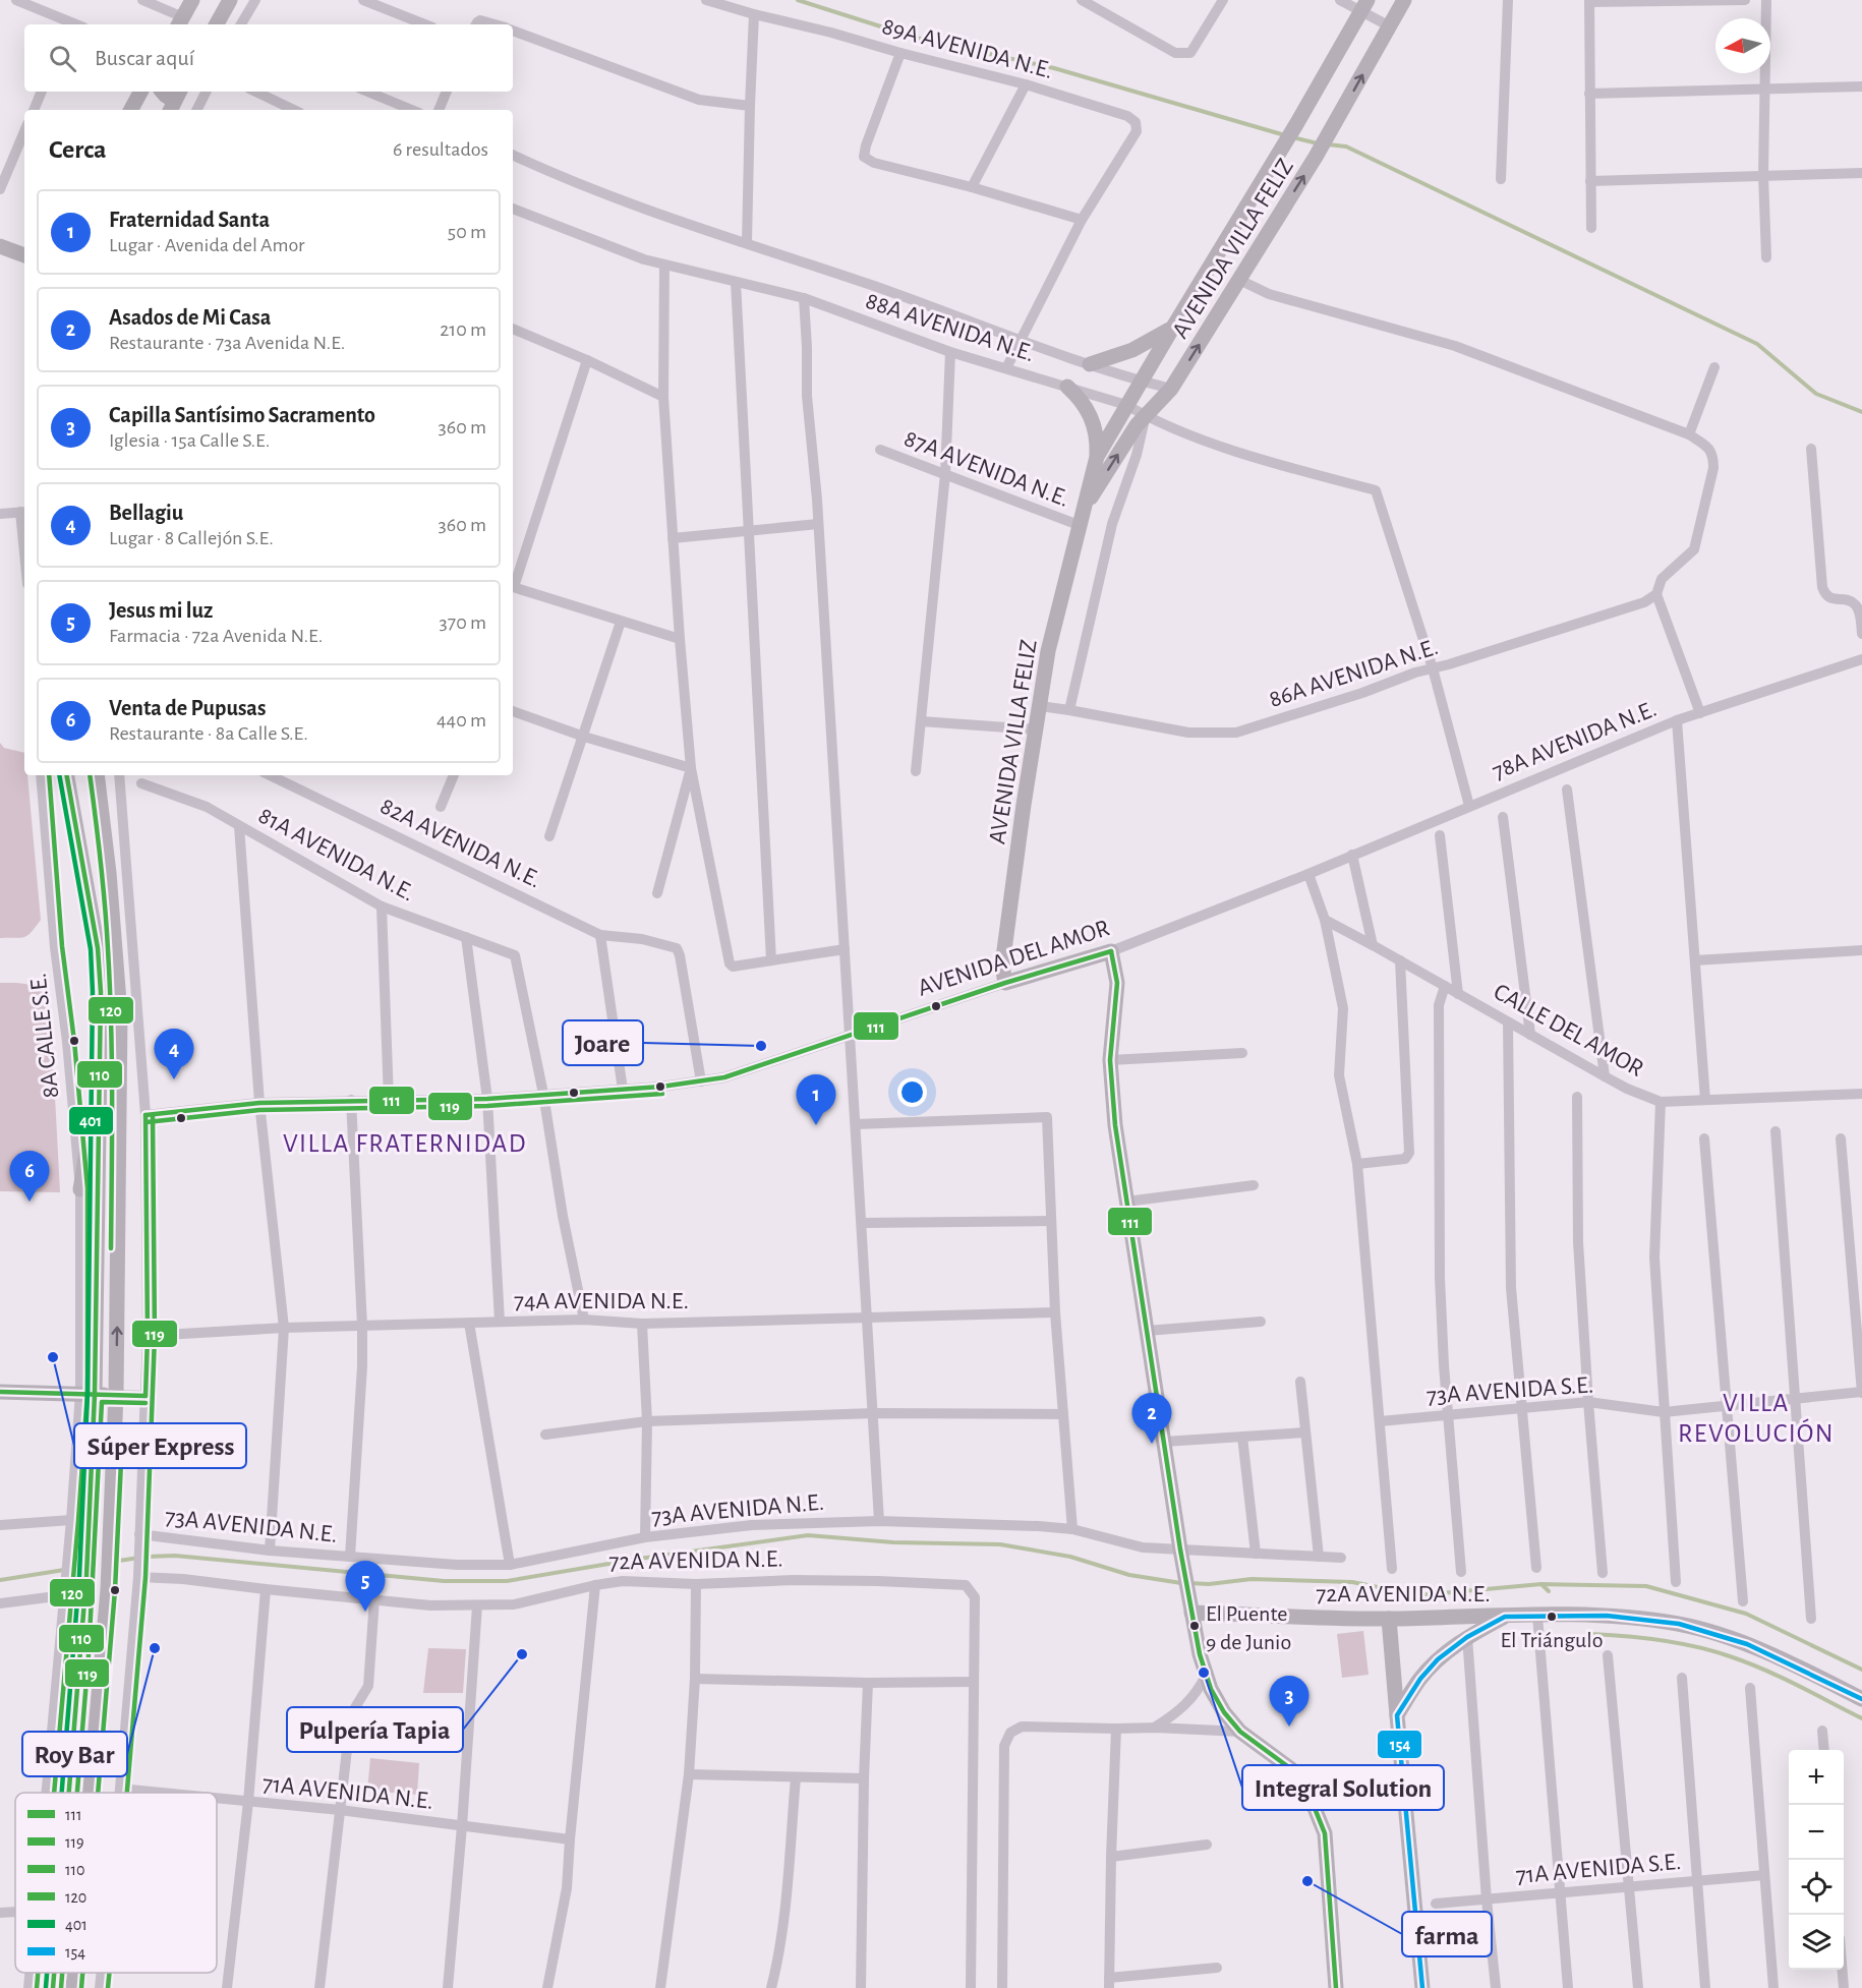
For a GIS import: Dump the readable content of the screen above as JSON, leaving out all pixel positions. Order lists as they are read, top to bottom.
{
  "streets": {
    "street": [
      "89A AVENIDA N.E.",
      "AVENIDA VILLA FELIZ",
      "88A AVENIDA N.E.",
      "87A AVENIDA N.E.",
      "86A AVENIDA N.E.",
      "78A AVENIDA N.E.",
      "82A AVENIDA N.E.",
      "81A AVENIDA N.E.",
      "AVENIDA DEL AMOR",
      "CALLE DEL AMOR",
      "8A CALLE S.E.",
      "74A AVENIDA N.E.",
      "73A AVENIDA S.E.",
      "73A AVENIDA N.E.",
      "72A AVENIDA N.E.",
      "71A AVENIDA N.E.",
      "71A AVENIDA S.E."
    ]
  },
  "crossings": [
    ["AVENIDA VILLA FELIZ", "88A AVENIDA N.E."],
    ["AVENIDA VILLA FELIZ", "87A AVENIDA N.E."],
    ["AVENIDA VILLA FELIZ", "86A AVENIDA N.E."],
    ["AVENIDA VILLA FELIZ", "AVENIDA DEL AMOR"],
    ["88A AVENIDA N.E.", "86A AVENIDA N.E."],
    ["78A AVENIDA N.E.", "AVENIDA DEL AMOR"],
    ["82A AVENIDA N.E.", "AVENIDA DEL AMOR"],
    ["81A AVENIDA N.E.", "AVENIDA DEL AMOR"]
  ],
  "districts": ["VILLA FRATERNIDAD", "VILLA REVOLUCIÓN"],
  "places": [
    "Joare",
    "Súper Express",
    "El Triángulo",
    "El Puente 9 de Junio",
    "Roy Bar",
    "Pulpería Tapia",
    "Integral Solution",
    "farma"
  ],
  "lines": [
    "transit line 110",
    "transit line 120",
    "transit line 401",
    "transit line 111",
    "transit line 119",
    "transit line 154"
  ],
  "legend": [
    "111",
    "119",
    "110",
    "120",
    "401",
    "154"
  ],
  "north": "left",
  "page": {
    "search": "Buscar aquí",
    "heading": ["Cerca", "6 resultados"],
    "list": [
      {
        "mark": "1",
        "name": "Fraternidad Santa",
        "note": "Lugar · Avenida del Amor",
        "value": "50 m"
      },
      {
        "mark": "2",
        "name": "Asados de Mi Casa",
        "note": "Restaurante · 73a Avenida N.E.",
        "value": "210 m"
      },
      {
        "mark": "3",
        "name": "Capilla Santísimo Sacramento",
        "note": "Iglesia · 15a Calle S.E.",
        "value": "360 m"
      },
      {
        "mark": "4",
        "name": "Bellagiu",
        "note": "Lugar · 8 Callejón S.E.",
        "value": "360 m"
      },
      {
        "mark": "5",
        "name": "Jesus mi luz",
        "note": "Farmacia · 72a Avenida N.E.",
        "value": "370 m"
      },
      {
        "mark": "6",
        "name": "Venta de Pupusas",
        "note": "Restaurante · 8a Calle S.E.",
        "value": "440 m"
      }
    ],
    "pins": [
      "4",
      "1",
      "6",
      "2",
      "5",
      "3"
    ],
    "map_buttons": ["+", "−"]
  }
}
